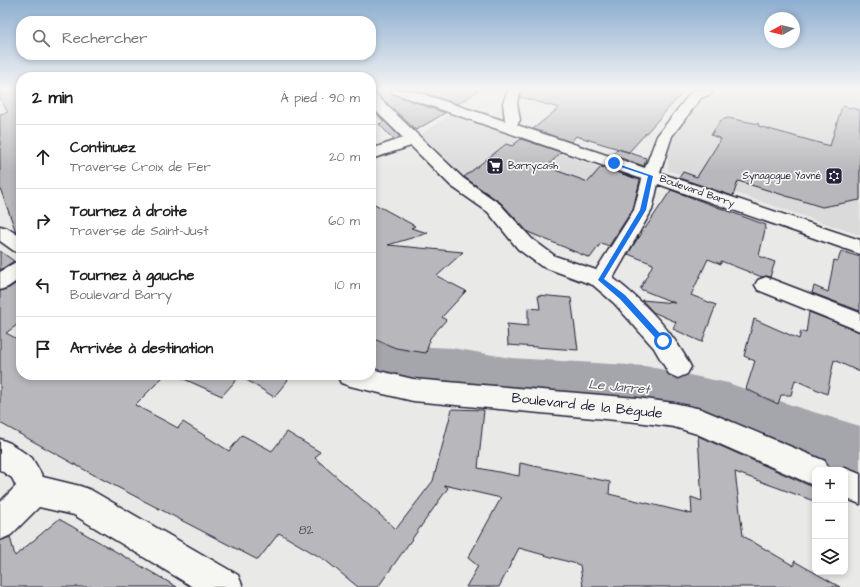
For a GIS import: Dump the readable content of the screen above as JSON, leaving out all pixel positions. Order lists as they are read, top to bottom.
{
  "streets": {
    "street": ["Boulevard Barry", "Boulevard de la Bégude"]
  },
  "water": ["Le Jarret"],
  "places": {
    "supermarket": ["Barrycash"],
    "synagogue": ["Synagogue Yavné"]
  },
  "house_numbers": ["82"],
  "north": "left",
  "page": {
    "search": "Rechercher",
    "heading": ["2 min", "À pied · 90 m"],
    "list": [
      ["Continuez", "Traverse Croix de Fer", "20 m"],
      ["Tournez à droite", "Traverse de Saint-Just", "60 m"],
      ["Tournez à gauche", "Boulevard Barry", "10 m"],
      "Arrivée à destination"
    ],
    "map_buttons": ["+", "−"]
  }
}
